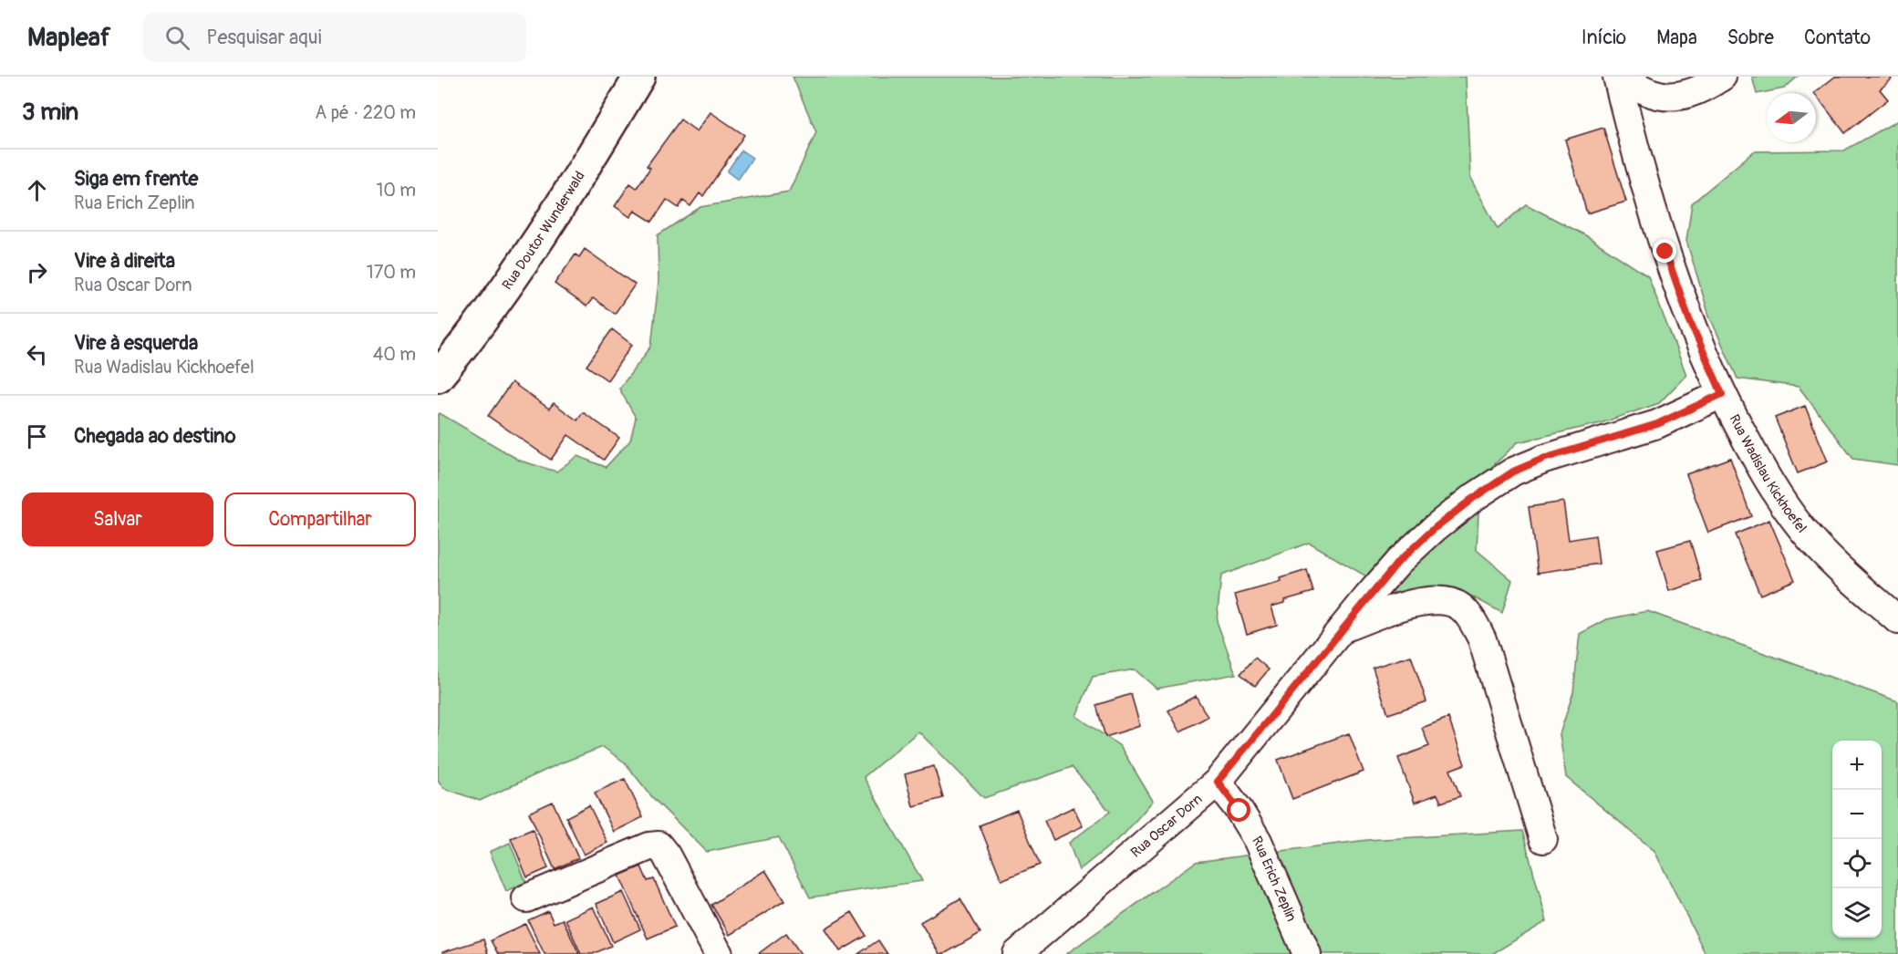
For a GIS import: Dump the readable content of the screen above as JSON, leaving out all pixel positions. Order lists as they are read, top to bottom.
{
  "streets": {
    "street": [
      "Rua Doutor Wunderwald",
      "Rua Wadislau Kickhoefel",
      "Rua Oscar Dorn",
      "Rua Erich Zeplin"
    ]
  },
  "crossings": [
    ["Rua Wadislau Kickhoefel", "Rua Oscar Dorn"],
    ["Rua Oscar Dorn", "Rua Erich Zeplin"]
  ],
  "north": "left",
  "page": {
    "header": "Mapleaf",
    "search": "Pesquisar aqui",
    "nav": [
      "Início",
      "Mapa",
      "Sobre",
      "Contato"
    ],
    "heading": ["3 min", "A pé · 220 m"],
    "list": [
      ["Siga em frente", "Rua Erich Zeplin", "10 m"],
      ["Vire à direita", "Rua Oscar Dorn", "170 m"],
      ["Vire à esquerda", "Rua Wadislau Kickhoefel", "40 m"],
      "Chegada ao destino"
    ],
    "buttons": ["Salvar", "Compartilhar"],
    "map_buttons": ["+", "−"]
  }
}
